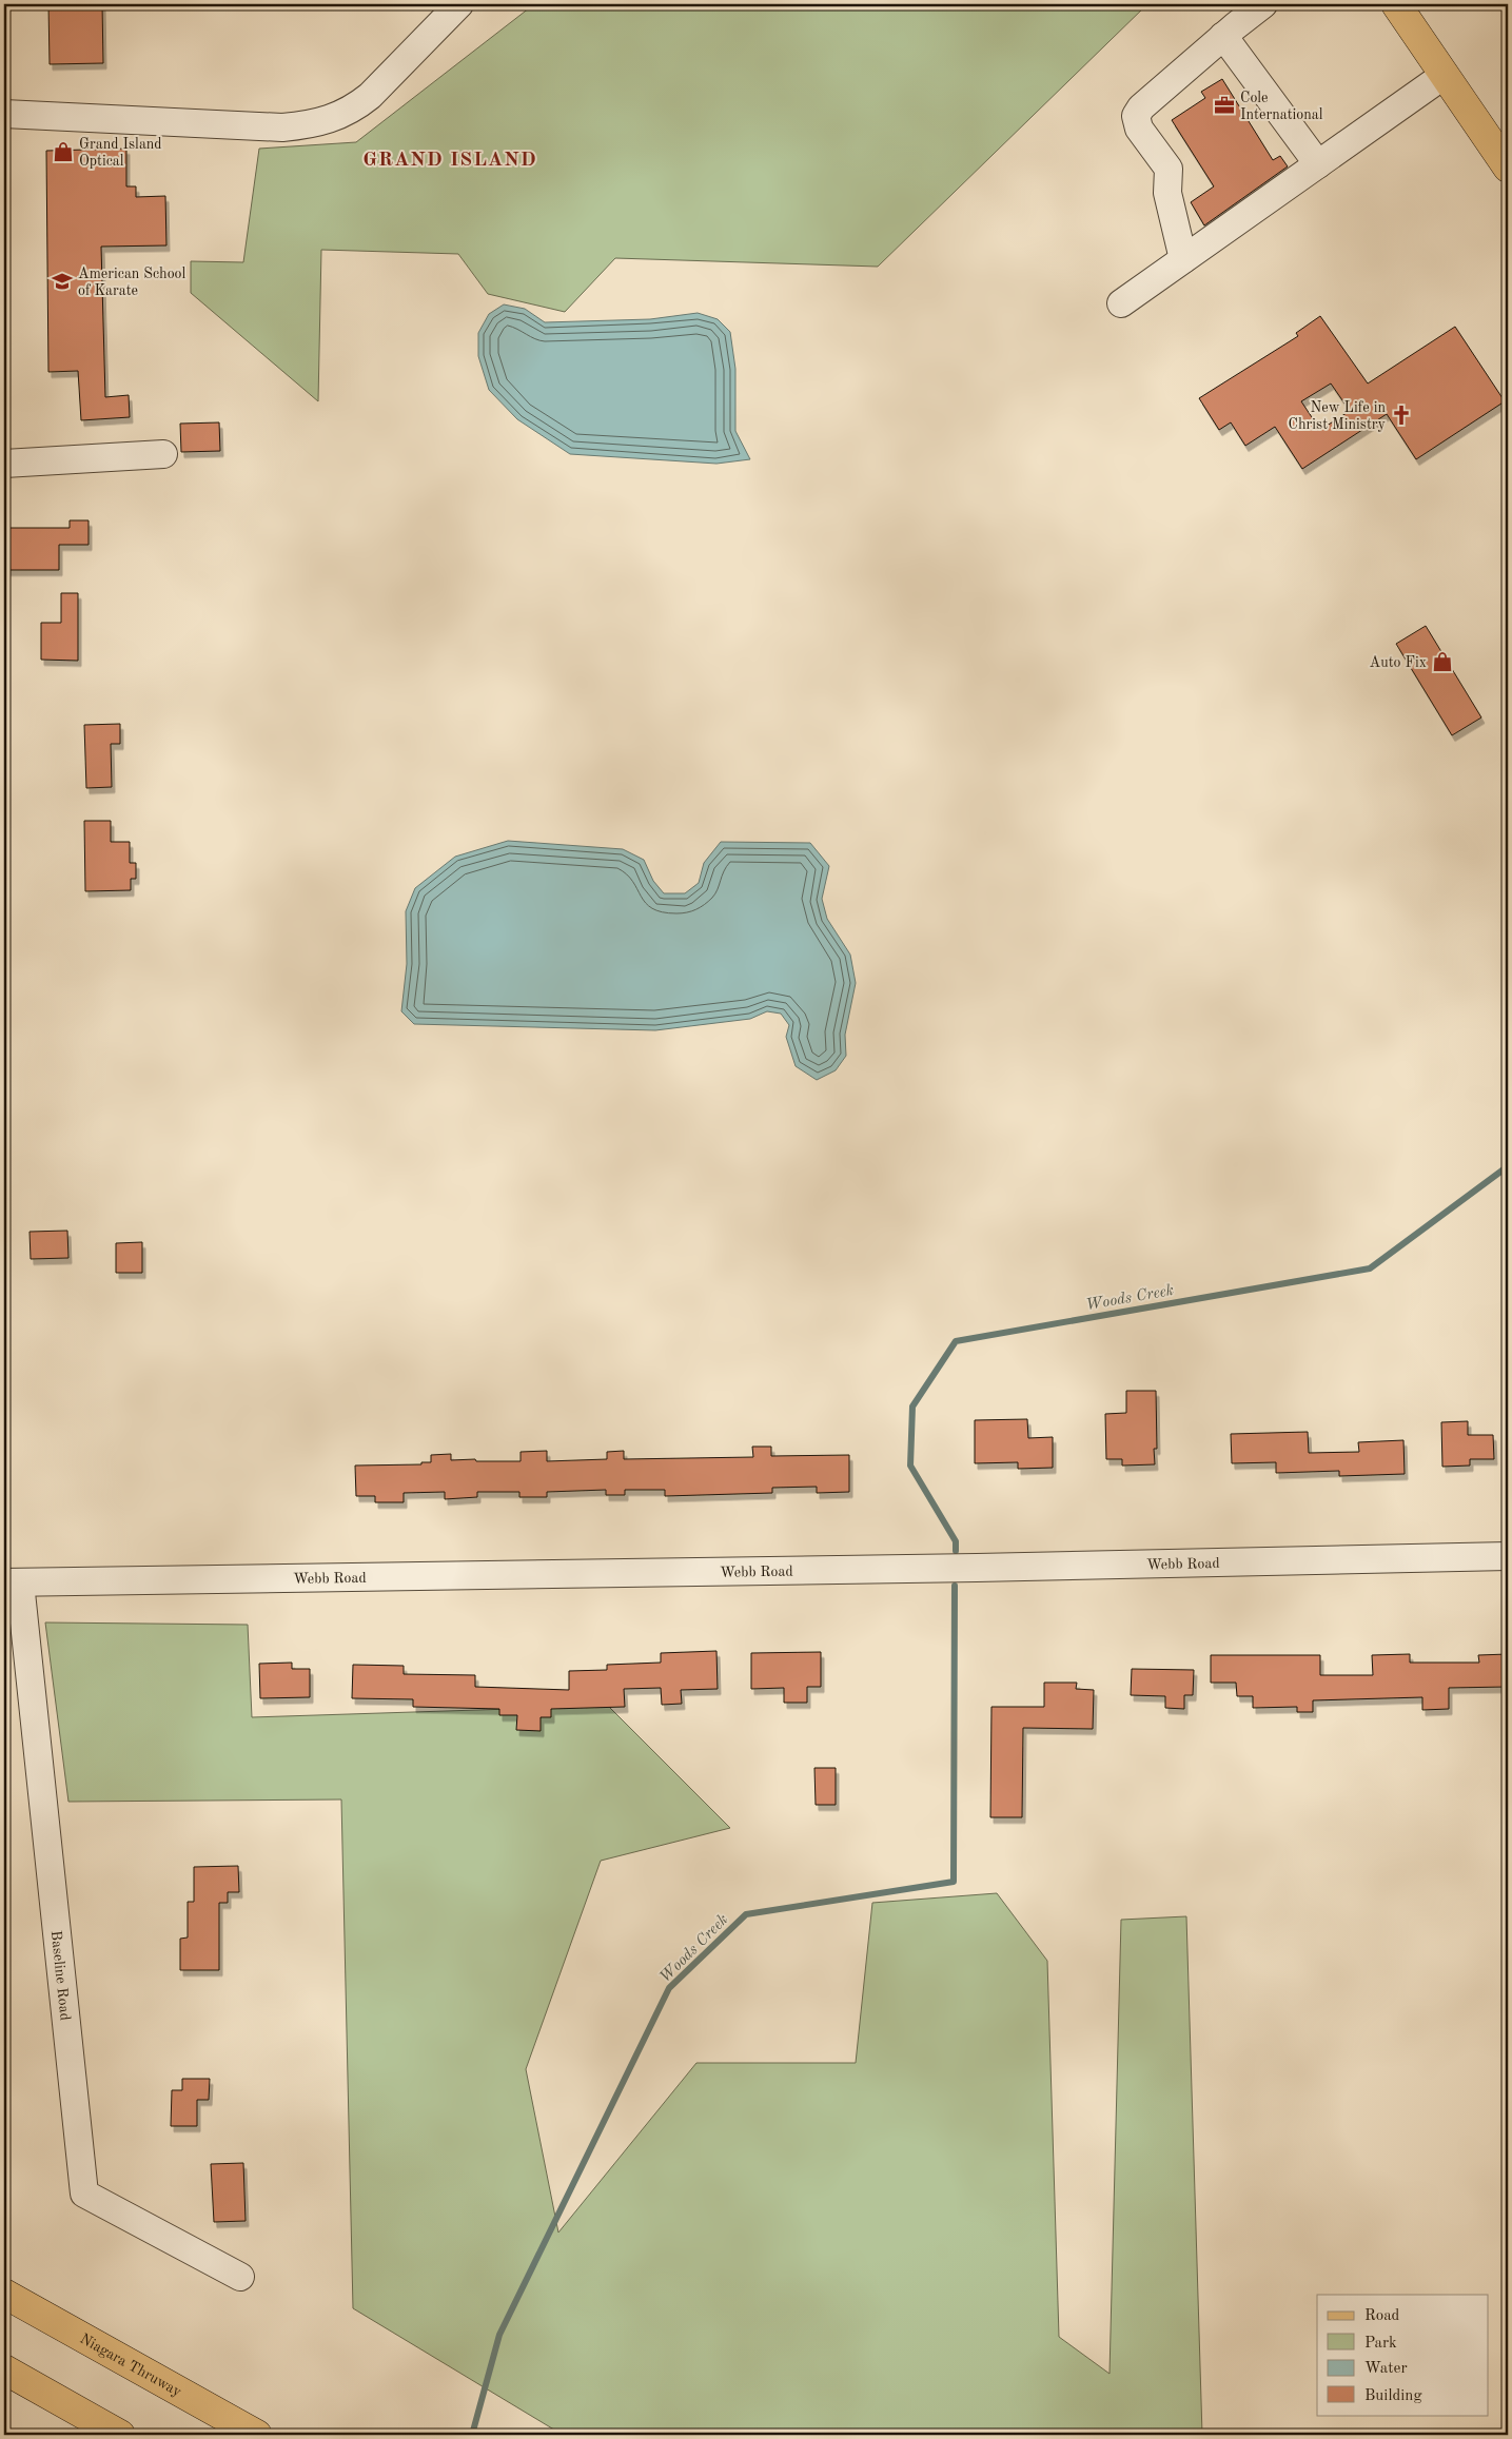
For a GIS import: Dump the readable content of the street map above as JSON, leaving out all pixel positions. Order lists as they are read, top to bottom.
{
  "streets": {
    "main road": ["Niagara Thruway"],
    "street": ["Webb Road", "Baseline Road"]
  },
  "crossings": [
    ["Webb Road", "Baseline Road"]
  ],
  "districts": ["GRAND ISLAND"],
  "water": ["Woods Creek"],
  "places": {
    "office": ["Cole International"],
    "shop": ["Grand Island Optical", "Auto Fix"],
    "school or university": ["American School of Karate"],
    "church": ["New Life in Christ Ministry"]
  },
  "legend": [
    "Road",
    "Park",
    "Water",
    "Building"
  ]
}
